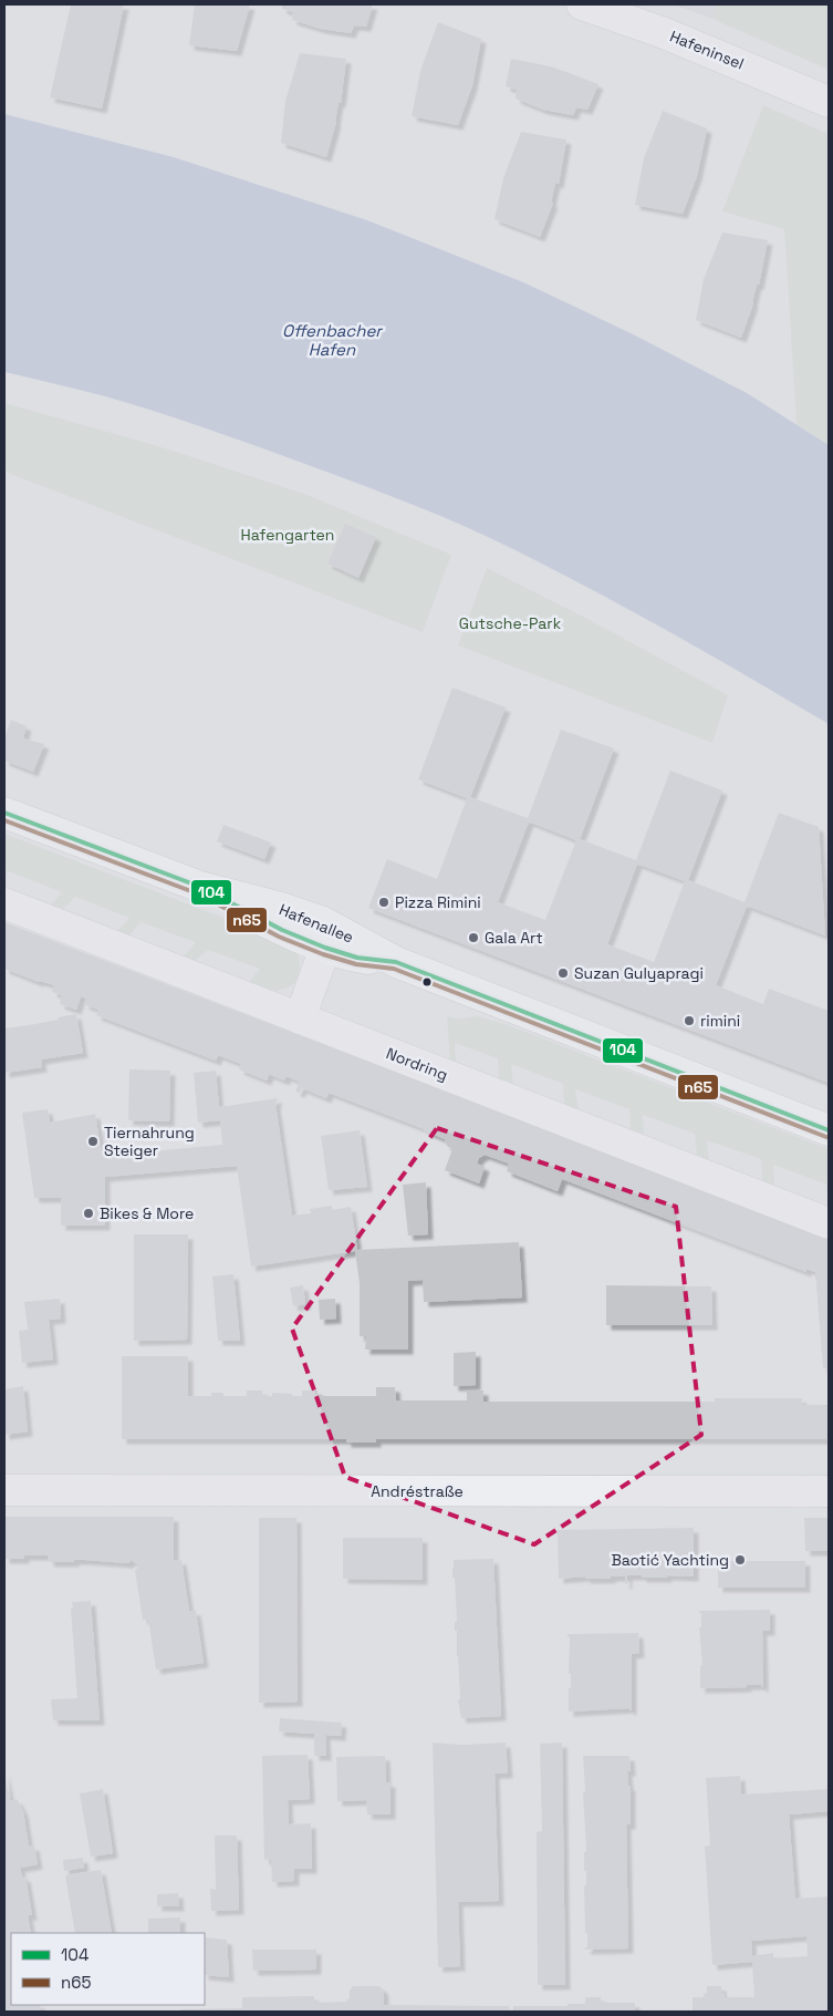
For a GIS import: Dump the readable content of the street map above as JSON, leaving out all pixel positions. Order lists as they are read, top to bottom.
{
  "streets": {
    "main road": ["Hafenallee"],
    "street": ["Hafeninsel", "Nordring", "Andréstraße"]
  },
  "water": ["Offenbacher Hafen"],
  "parks": ["Hafengarten", "Gutsche-Park"],
  "places": [
    "Pizza Rimini",
    "Gala Art",
    "Suzan Gulyapragi",
    "rimini",
    "Tiernahrung Steiger",
    "Bikes & More",
    "Baotić Yachting"
  ],
  "lines": ["transit line 104", "transit line n65"],
  "legend": ["104", "n65"]
}
